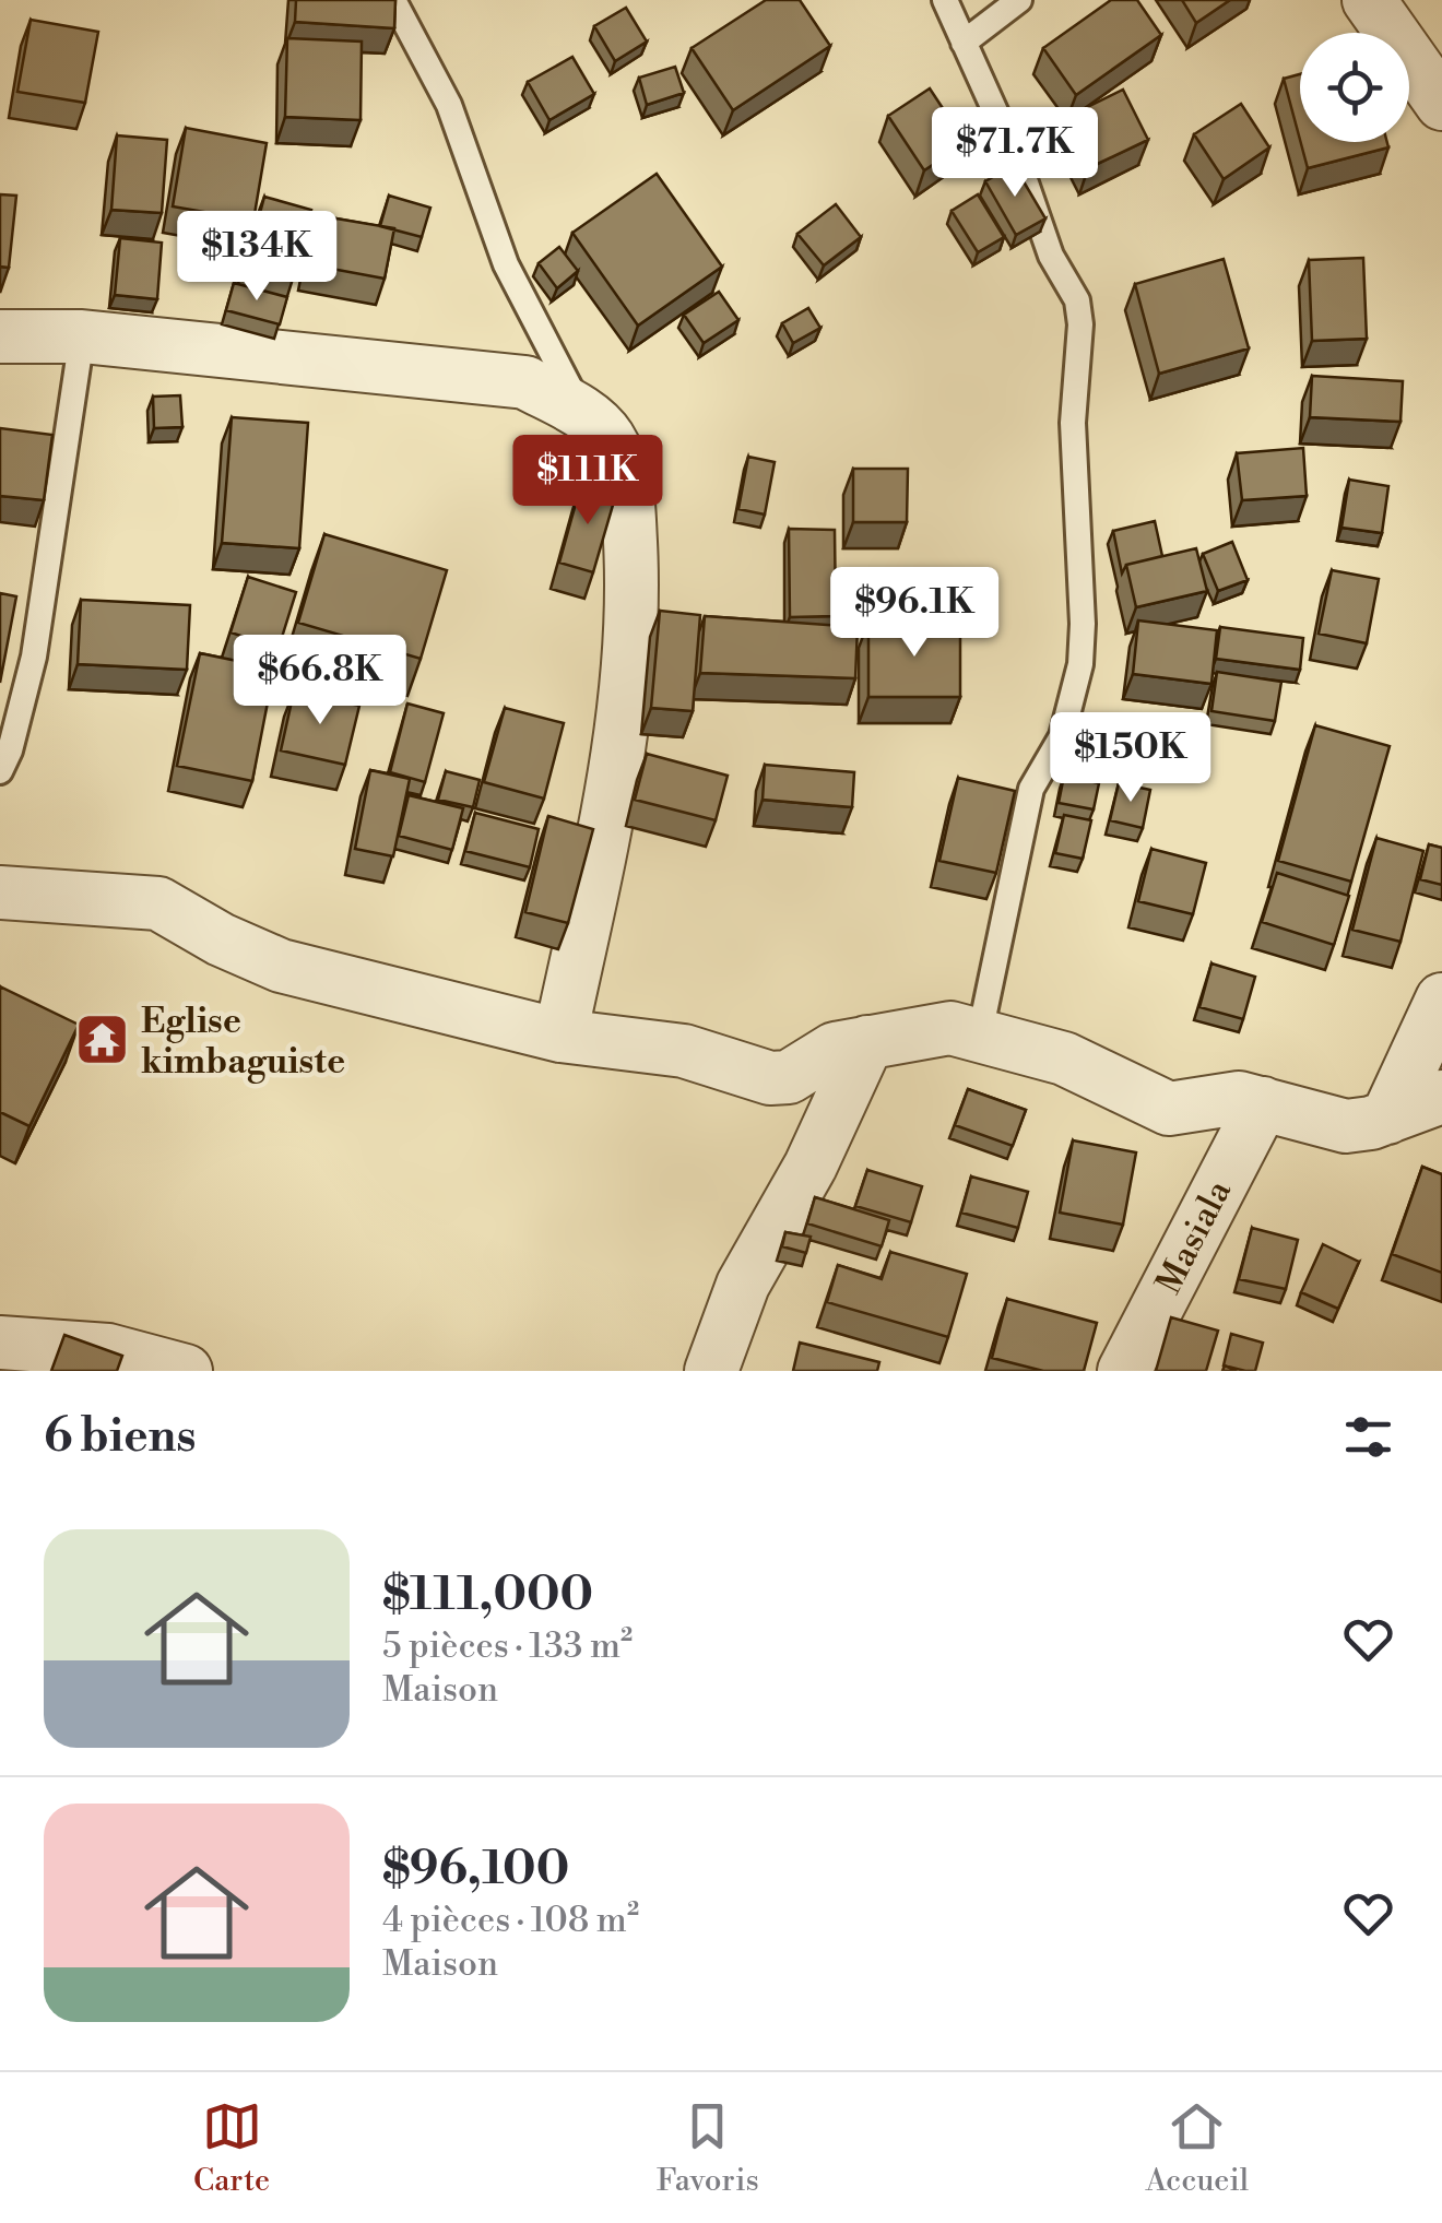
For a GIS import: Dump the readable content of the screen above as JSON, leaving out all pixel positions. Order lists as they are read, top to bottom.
{
  "streets": {
    "street": ["Masiala"]
  },
  "places": {
    "temple": ["Eglise kimbaguiste"]
  },
  "page": {
    "price": [
      "$71.7K",
      "$134K",
      "$111K",
      "$96.1K",
      "$66.8K",
      "$150K"
    ],
    "heading": "6 biens",
    "list": [
      {
        "name": "$111,000",
        "note": "5 pièces · 133 m² · Maison"
      },
      {
        "name": "$96,100",
        "note": "4 pièces · 108 m² · Maison"
      }
    ],
    "tabs": ["Carte", "Favoris", "Accueil"]
  }
}
